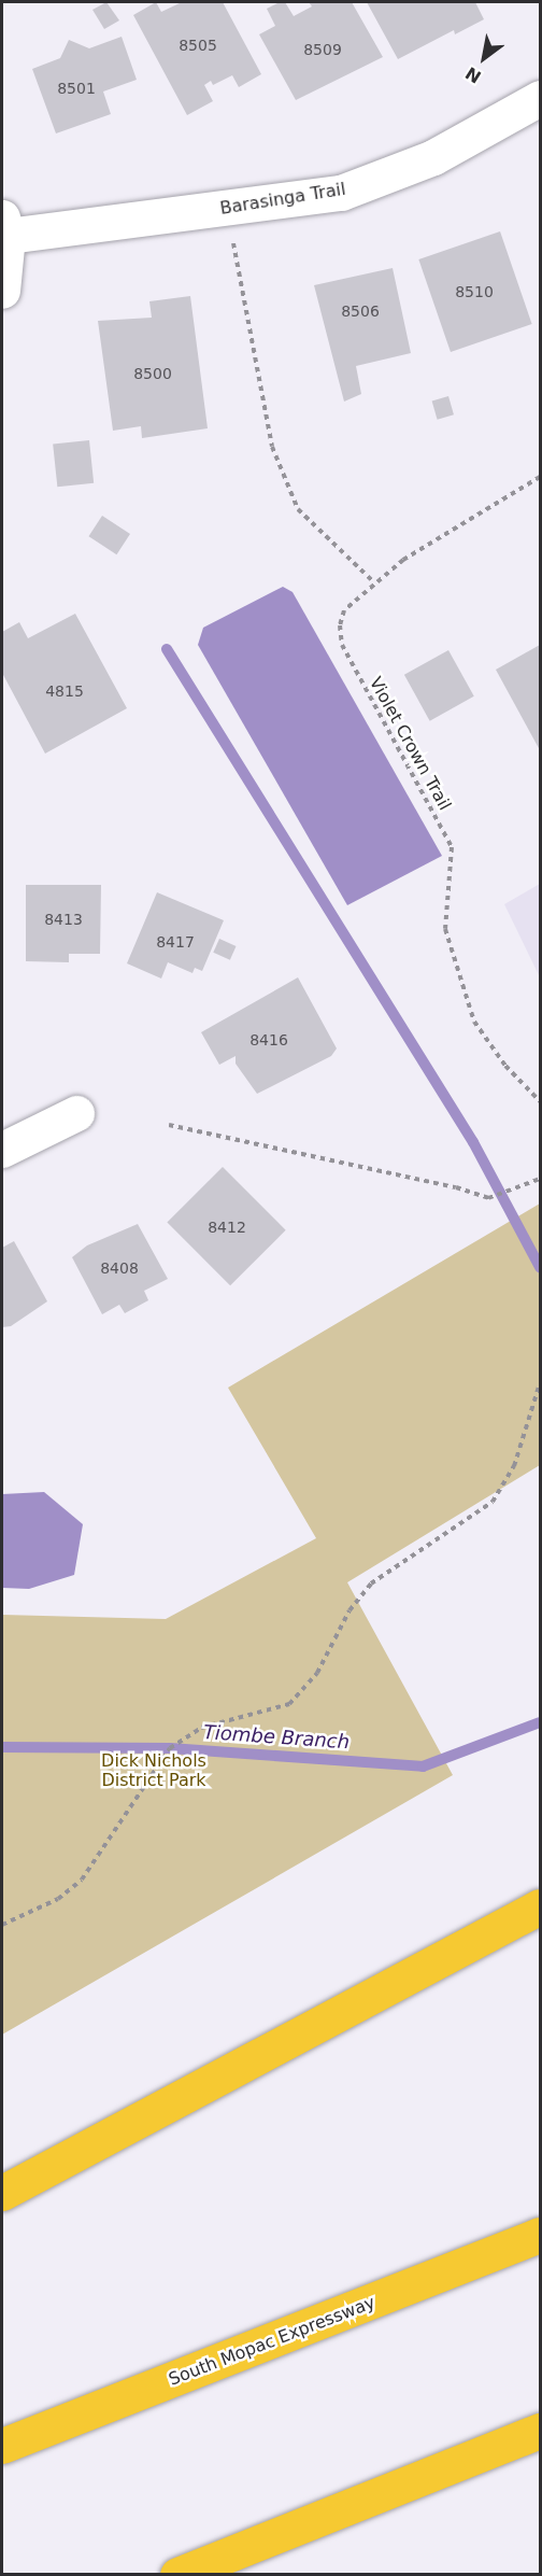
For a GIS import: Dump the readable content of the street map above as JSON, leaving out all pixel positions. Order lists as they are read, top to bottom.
{
  "streets": {
    "highway": ["South Mopac Expressway"],
    "street": ["Barasinga Trail"],
    "path": ["Violet Crown Trail"]
  },
  "water": ["Tiombe Branch"],
  "parks": ["Dick Nichols District Park"],
  "house_numbers": [
    "8505",
    "8509",
    "8501",
    "8510",
    "8506",
    "8500",
    "4815",
    "8413",
    "8417",
    "8416",
    "8412",
    "8408"
  ],
  "north": "bottom left"
}
